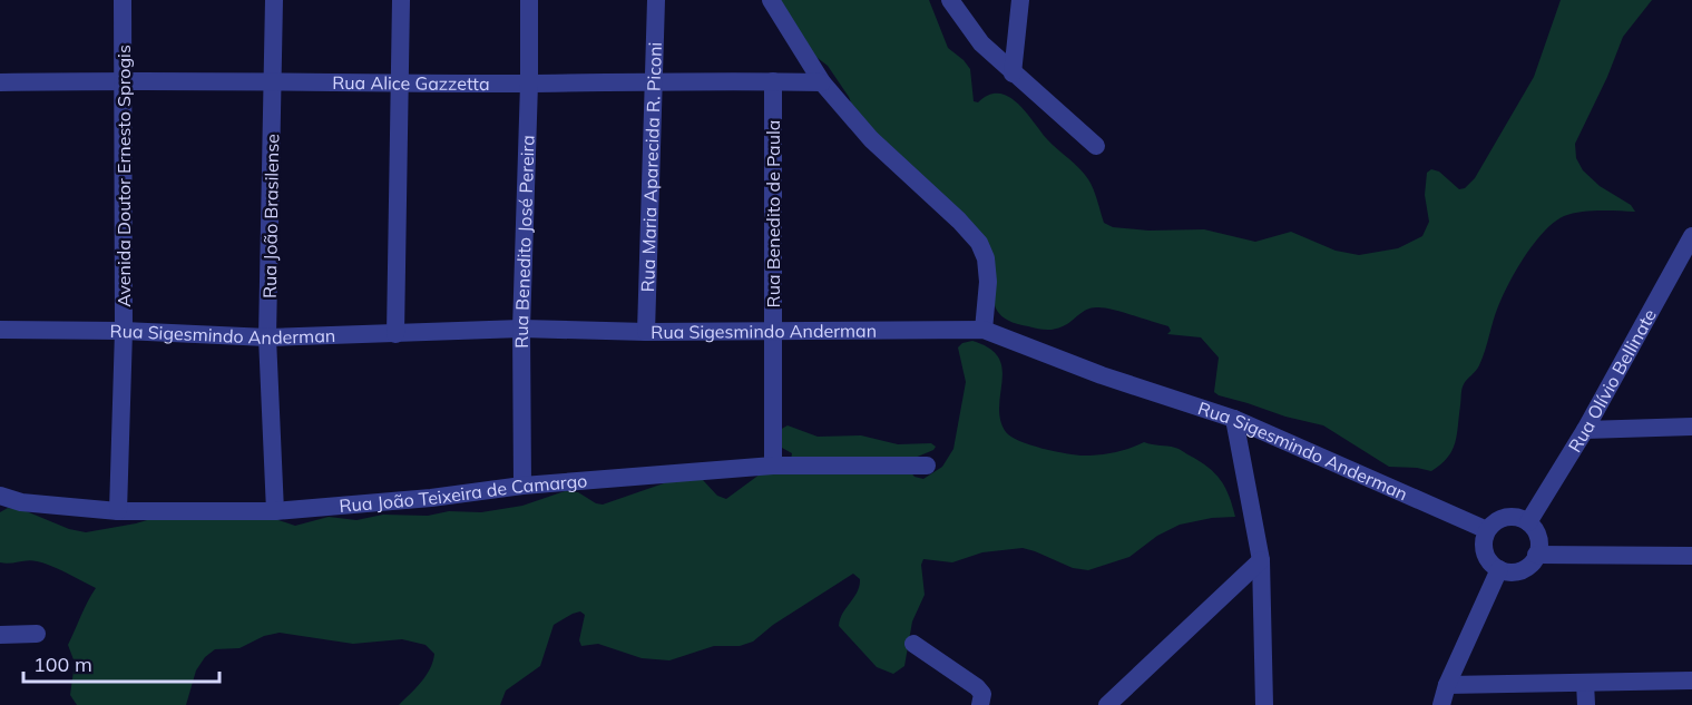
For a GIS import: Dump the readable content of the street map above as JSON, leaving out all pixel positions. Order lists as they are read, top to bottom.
{
  "streets": {
    "street": [
      "Rua Alice Gazzetta",
      "Rua Maria Aparecida R. Piconi",
      "Avenida Doutor Ernesto Sprogis",
      "Rua Benedito de Paula",
      "Rua João Brasilense",
      "Rua Benedito José Pereira",
      "Rua Sigesmindo Anderman",
      "Rua Olívio Bellinate",
      "Rua João Teixeira de Camargo"
    ]
  },
  "crossings": [
    ["Rua Alice Gazzetta", "Rua Maria Aparecida R. Piconi"],
    ["Rua Alice Gazzetta", "Avenida Doutor Ernesto Sprogis"],
    ["Rua Alice Gazzetta", "Rua Benedito de Paula"],
    ["Rua Alice Gazzetta", "Rua João Brasilense"],
    ["Rua Alice Gazzetta", "Rua Benedito José Pereira"],
    ["Rua Maria Aparecida R. Piconi", "Rua Sigesmindo Anderman"],
    ["Avenida Doutor Ernesto Sprogis", "Rua Sigesmindo Anderman"],
    ["Avenida Doutor Ernesto Sprogis", "Rua João Teixeira de Camargo"],
    ["Rua Benedito de Paula", "Rua Sigesmindo Anderman"],
    ["Rua Benedito de Paula", "Rua João Teixeira de Camargo"],
    ["Rua João Brasilense", "Rua Sigesmindo Anderman"],
    ["Rua João Brasilense", "Rua João Teixeira de Camargo"],
    ["Rua Benedito José Pereira", "Rua Sigesmindo Anderman"],
    ["Rua Benedito José Pereira", "Rua João Teixeira de Camargo"],
    ["Rua Sigesmindo Anderman", "Rua Olívio Bellinate"]
  ],
  "scale_bar": "100 m"
}
